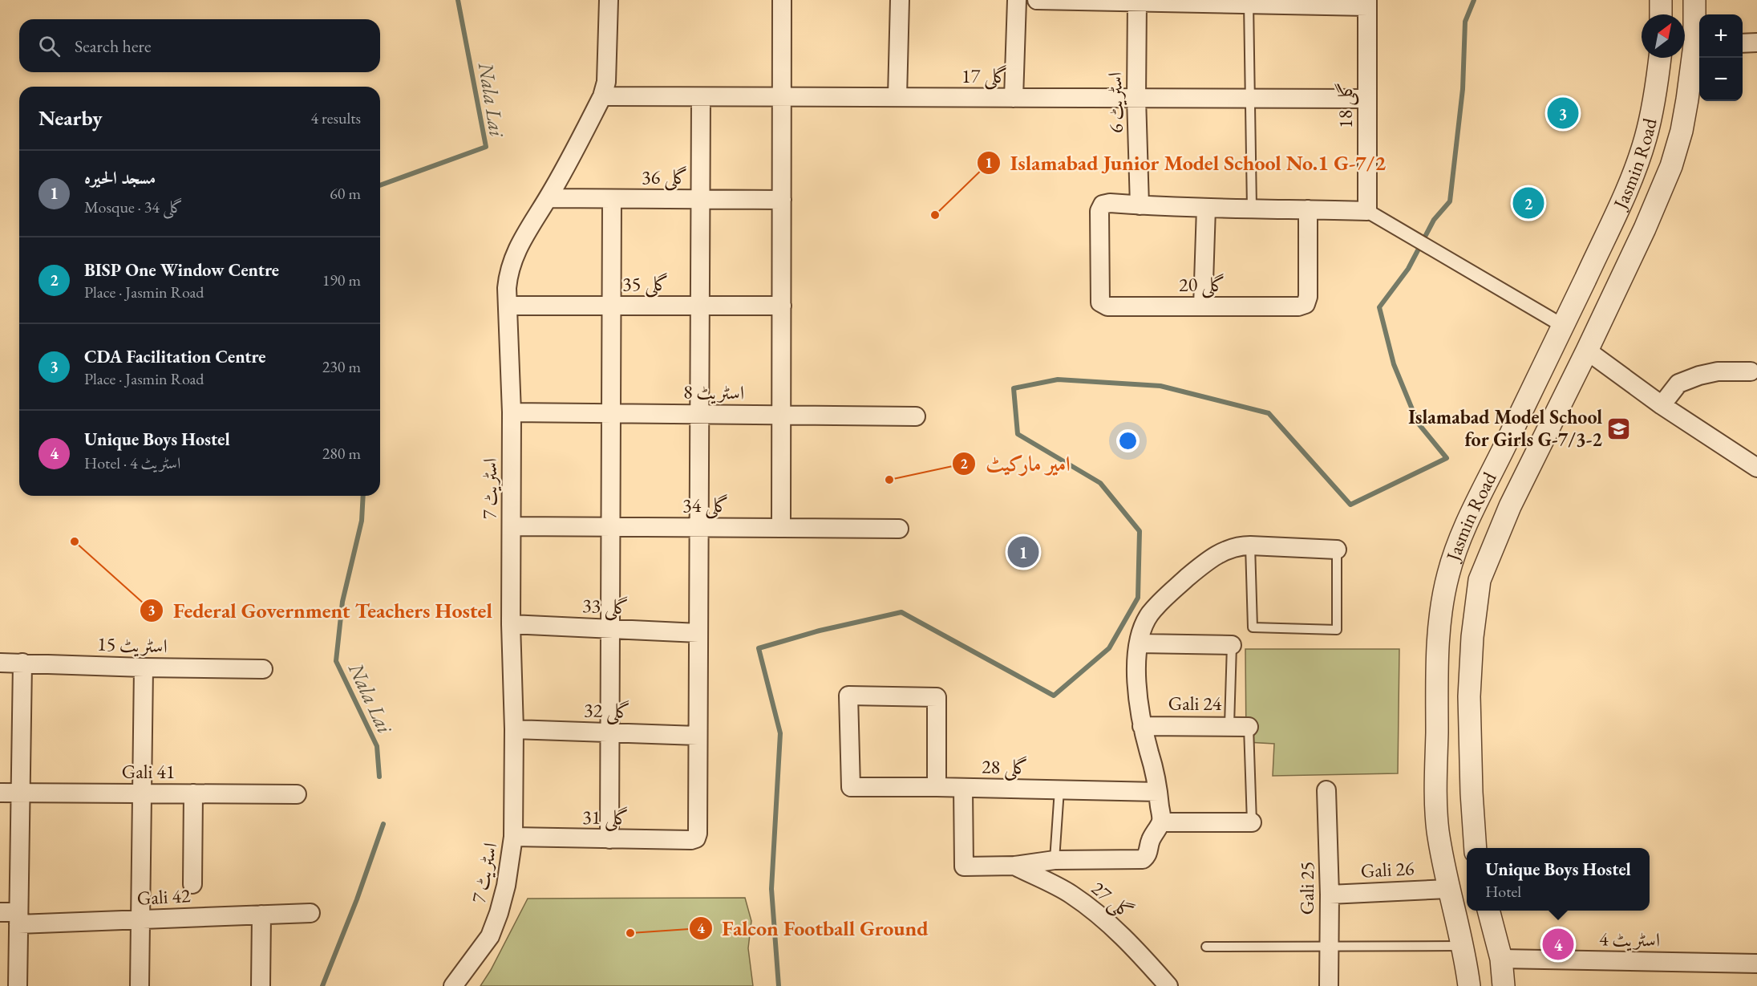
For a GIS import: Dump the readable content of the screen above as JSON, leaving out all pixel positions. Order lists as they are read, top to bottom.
{
  "streets": {
    "street": [
      "گلی 17",
      "اسٹریٹ 6",
      "گلی 18",
      "Jasmin Road",
      "گلی 36",
      "گلی 35",
      "گلی 20",
      "اسٹریٹ 8",
      "اسٹریٹ 7",
      "گلی 34",
      "گلی 33",
      "اسٹریٹ 15",
      "Gali 24",
      "گلی 32",
      "گلی 28",
      "Gali 41",
      "گلی 31",
      "Gali 26",
      "Gali 25",
      "Gali 42",
      "گلی 27",
      "اسٹریٹ 4"
    ]
  },
  "crossings": [
    ["گلی 17", "اسٹریٹ 6"],
    ["گلی 17", "گلی 18"],
    ["گلی 17", "اسٹریٹ 7"],
    ["اسٹریٹ 6", "گلی 20"],
    ["Jasmin Road", "Gali 26"],
    ["گلی 36", "اسٹریٹ 7"],
    ["گلی 35", "اسٹریٹ 7"],
    ["اسٹریٹ 8", "اسٹریٹ 7"],
    ["اسٹریٹ 7", "گلی 34"],
    ["اسٹریٹ 7", "گلی 33"],
    ["اسٹریٹ 7", "گلی 32"],
    ["اسٹریٹ 7", "گلی 31"],
    ["گلی 32", "گلی 31"],
    ["گلی 28", "گلی 27"],
    ["Gali 26", "Gali 25"]
  ],
  "water": ["Nala Lai"],
  "places": {
    "other": [
      "Islamabad Junior Model School No.1 G-7/2",
      "امیر مارکیٹ",
      "Federal Government Teachers Hostel",
      "Falcon Football Ground"
    ],
    "school or university": ["Islamabad Model School for Girls G-7/3-2"]
  },
  "north": "top right",
  "page": {
    "map_buttons": ["+", "−"],
    "search": "Search here",
    "heading": ["Nearby", "4 results"],
    "pins": [
      "3",
      "2",
      "1",
      "4"
    ],
    "list": [
      {
        "mark": "1",
        "name": "مسجد الحیرہ",
        "note": "Mosque · گلی 34",
        "value": "60 m"
      },
      {
        "mark": "2",
        "name": "BISP One Window Centre",
        "note": "Place · Jasmin Road",
        "value": "190 m"
      },
      {
        "mark": "3",
        "name": "CDA Facilitation Centre",
        "note": "Place · Jasmin Road",
        "value": "230 m"
      },
      {
        "mark": "4",
        "name": "Unique Boys Hostel",
        "note": "Hotel · اسٹریٹ 4",
        "value": "280 m"
      }
    ],
    "popup": ["Unique Boys Hostel", "Hotel"]
  }
}
